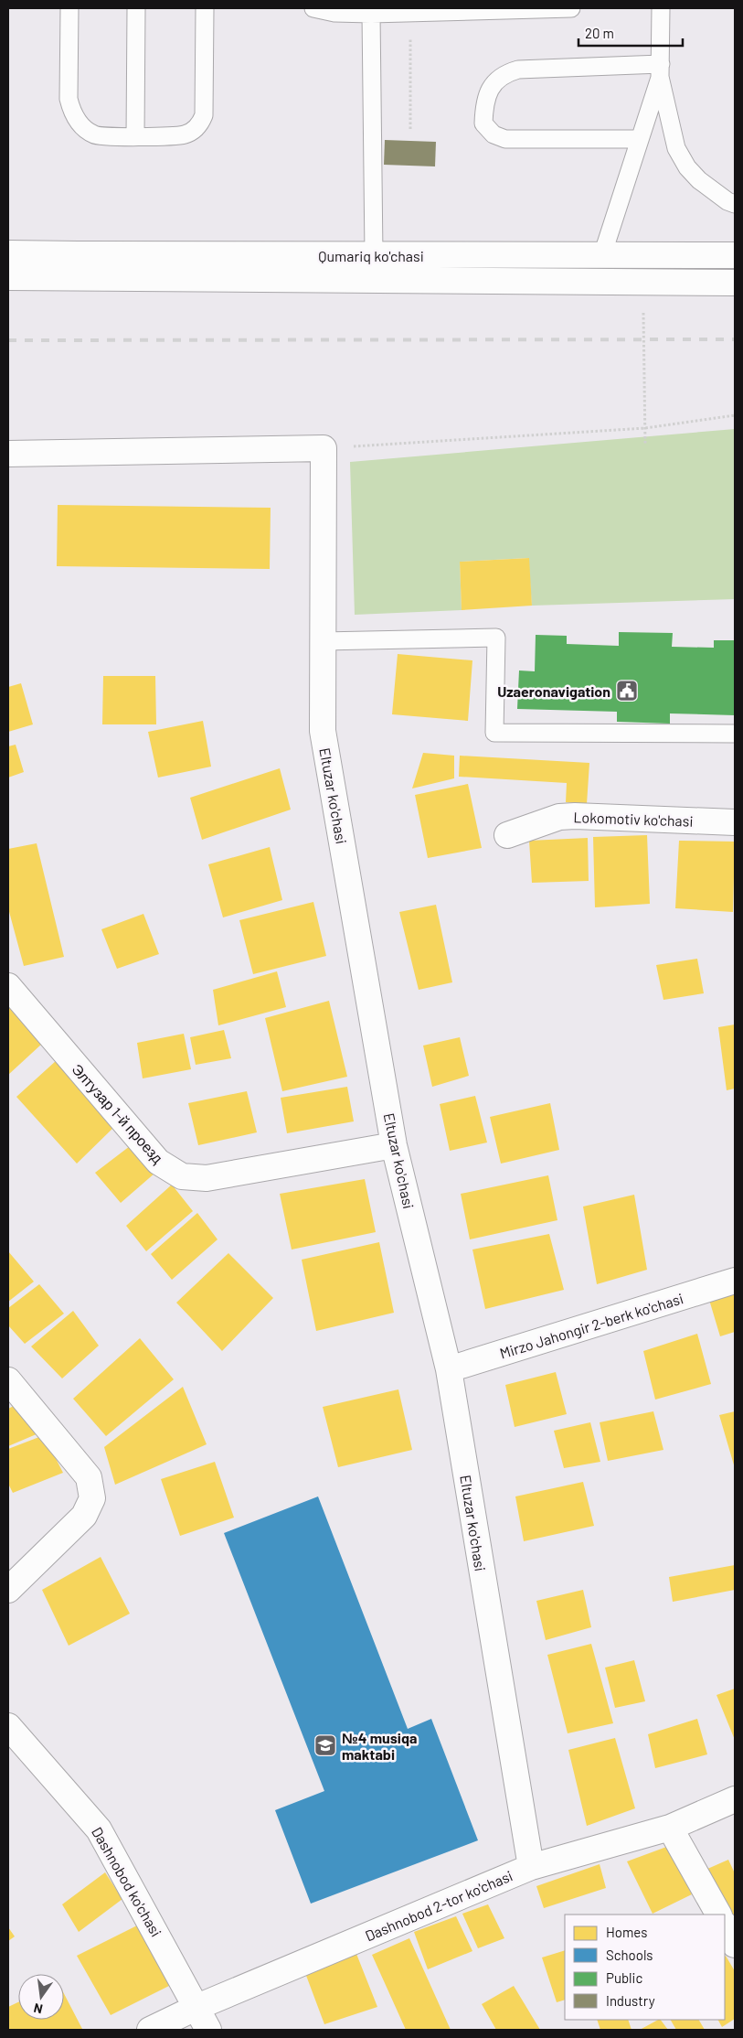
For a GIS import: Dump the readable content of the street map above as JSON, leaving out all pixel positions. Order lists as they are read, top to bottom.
{
  "streets": {
    "street": [
      "Qumariq ko'chasi",
      "Eltuzar ko'chasi",
      "Lokomotiv ko'chasi",
      "Элтузар 1-й проезд",
      "Mirzo Jahongir 2-berk ko'chasi",
      "Dashnobod ko'chasi",
      "Dashnobod 2-tor ko'chasi"
    ]
  },
  "crossings": [
    ["Eltuzar ko'chasi", "Элтузар 1-й проезд"],
    ["Eltuzar ko'chasi", "Mirzo Jahongir 2-berk ko'chasi"],
    ["Eltuzar ko'chasi", "Dashnobod 2-tor ko'chasi"],
    ["Dashnobod ko'chasi", "Dashnobod 2-tor ko'chasi"]
  ],
  "places": {
    "public building": ["Uzaeronavigation"],
    "school or university": ["№4 musiqa maktabi"]
  },
  "legend": [
    "Homes",
    "Schools",
    "Public",
    "Industry"
  ],
  "scale_bar": "20 m",
  "north": "bottom"
}
